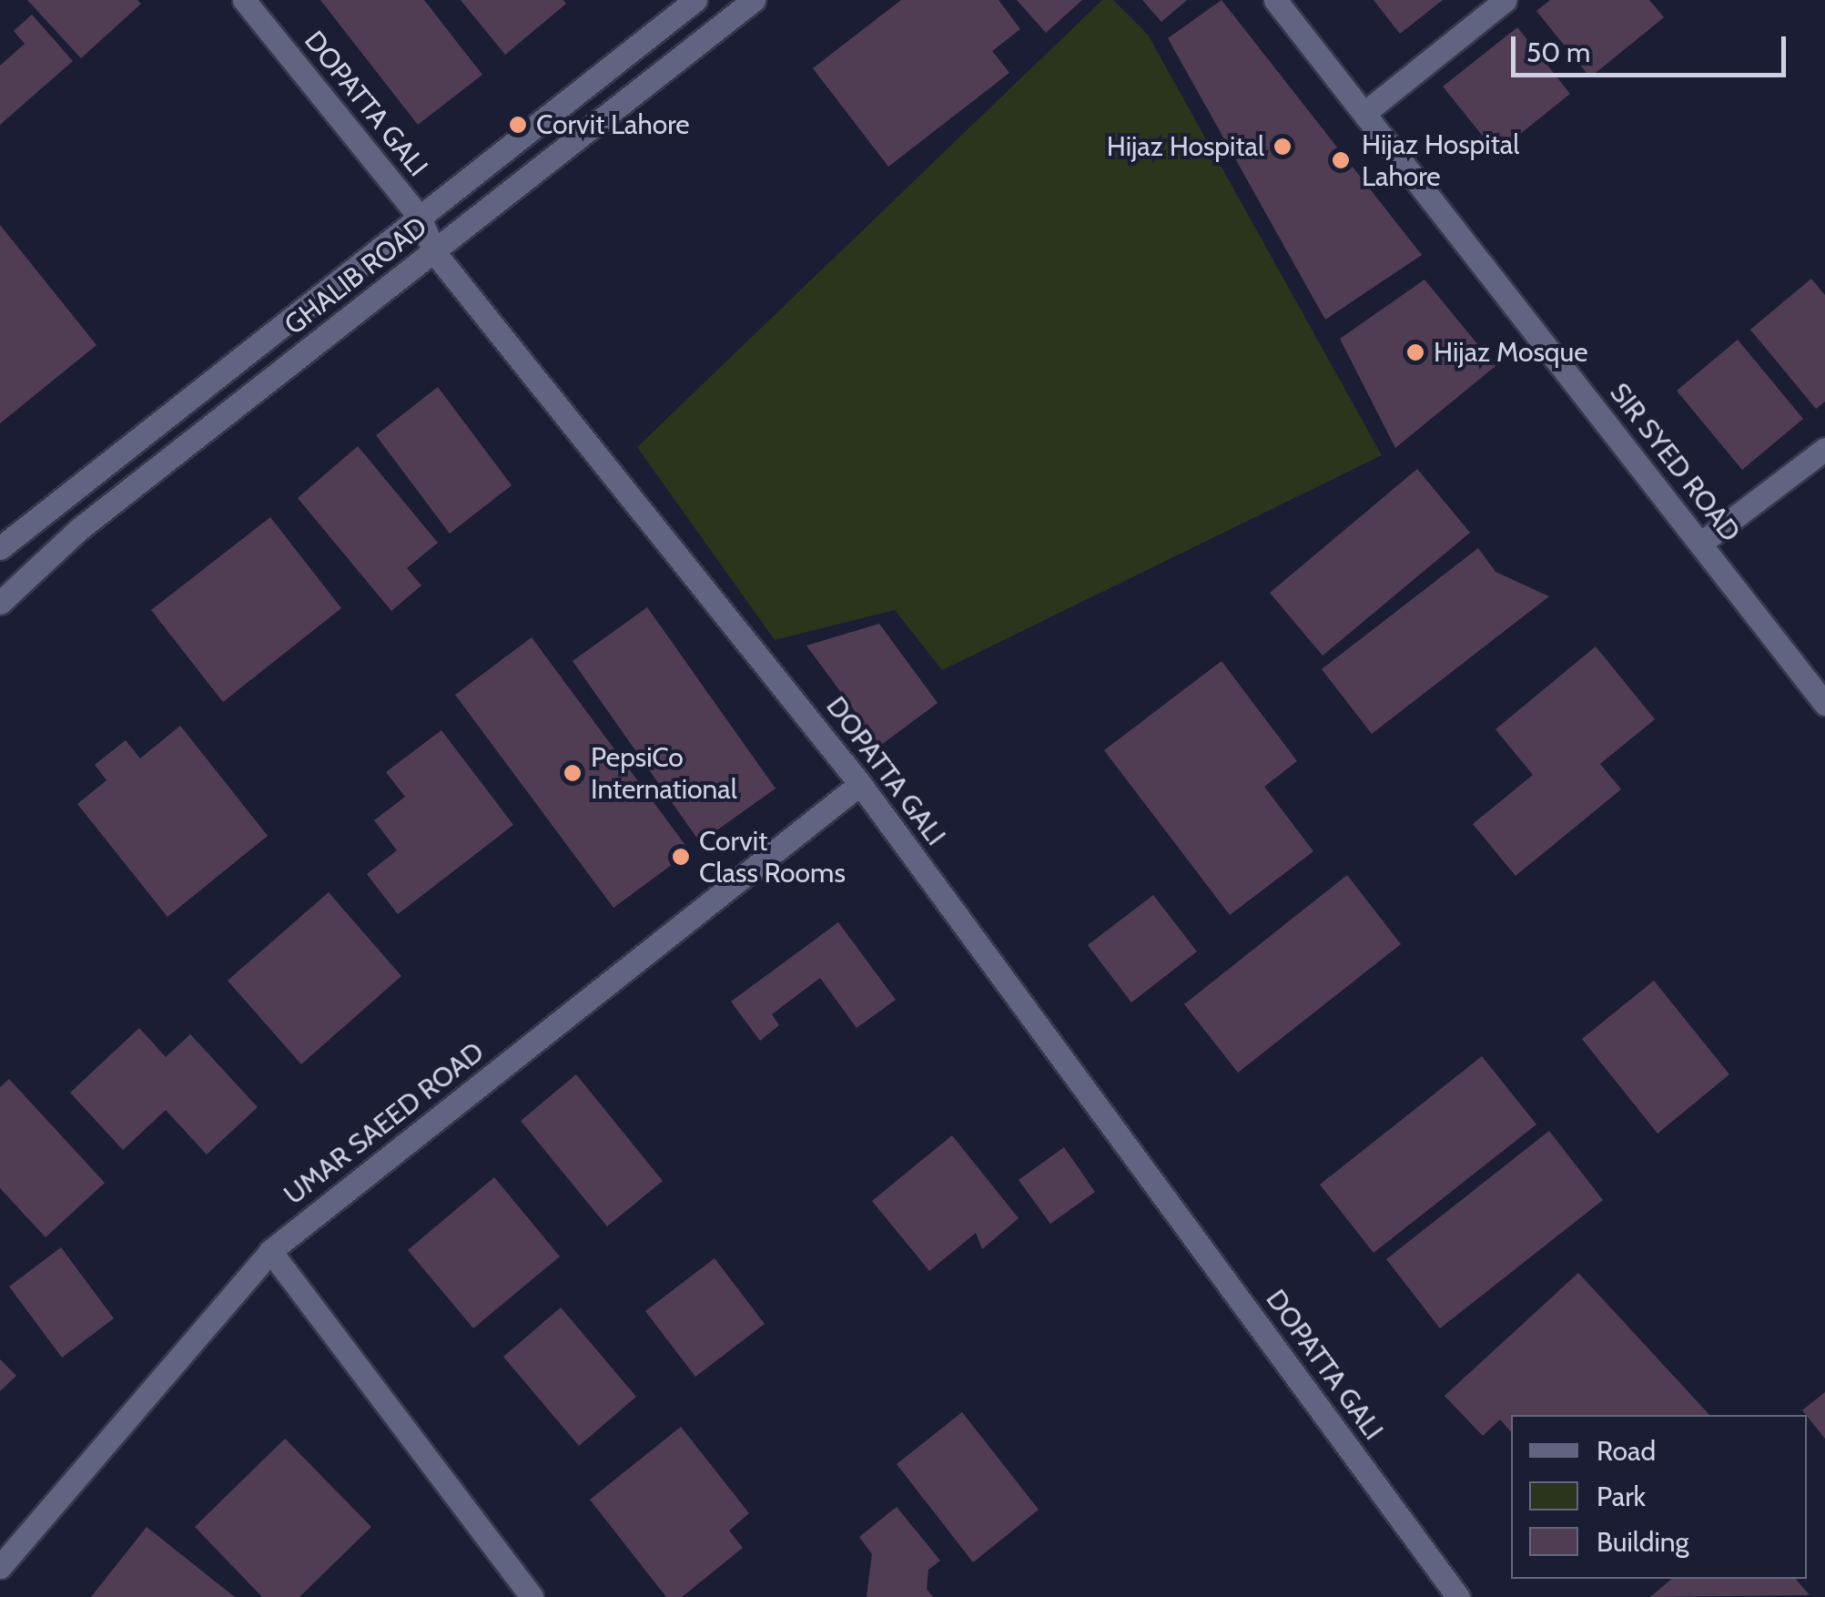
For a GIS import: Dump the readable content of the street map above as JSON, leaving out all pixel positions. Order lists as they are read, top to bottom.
{
  "streets": {
    "street": [
      "DOPATTA GALI",
      "GHALIB ROAD",
      "SIR SYED ROAD",
      "UMAR SAEED ROAD"
    ]
  },
  "crossings": [
    ["DOPATTA GALI", "GHALIB ROAD"],
    ["DOPATTA GALI", "UMAR SAEED ROAD"]
  ],
  "places": [
    "Corvit Lahore",
    "Hijaz Hospital",
    "Hijaz Hospital Lahore",
    "Hijaz Mosque",
    "PepsiCo International",
    "Corvit Class Rooms"
  ],
  "legend": ["Road", "Park", "Building"],
  "scale_bar": "50 m"
}
